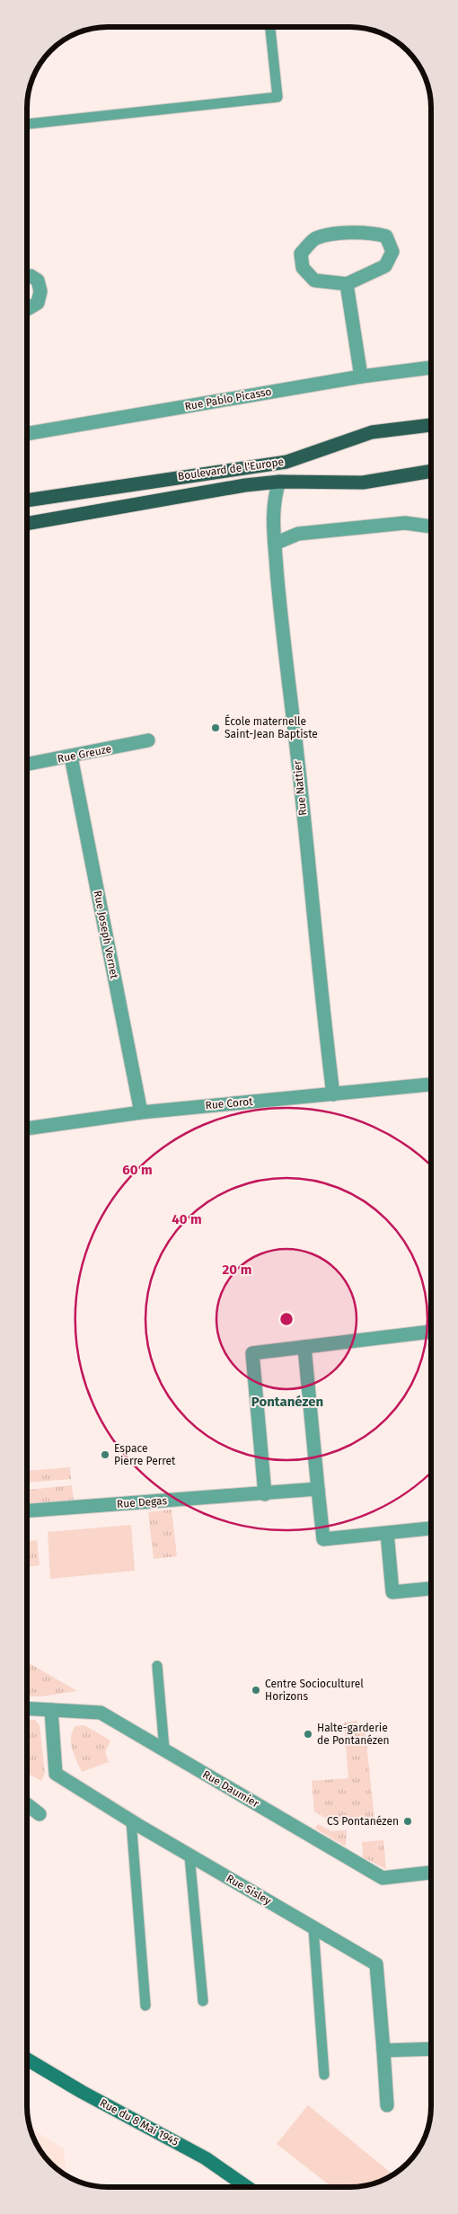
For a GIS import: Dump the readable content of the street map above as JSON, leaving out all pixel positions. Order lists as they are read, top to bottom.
{
  "streets": {
    "main road": ["Boulevard de l'Europe"],
    "street": [
      "Rue Pablo Picasso",
      "Rue Greuze",
      "Rue Nattier",
      "Rue Joseph Vernet",
      "Rue Corot",
      "Rue Degas",
      "Rue Daumier",
      "Rue Sisley",
      "Rue du 8 Mai 1945"
    ]
  },
  "crossings": [
    ["Boulevard de l'Europe", "Rue Nattier"],
    ["Rue Greuze", "Rue Joseph Vernet"],
    ["Rue Nattier", "Rue Corot"],
    ["Rue Joseph Vernet", "Rue Corot"],
    ["Rue Daumier", "Rue Sisley"]
  ],
  "districts": ["Pontanézen"],
  "places": [
    "École maternelle Saint-Jean Baptiste",
    "Espace Pierre Perret",
    "Centre Socioculturel Horizons",
    "Halte-garderie de Pontanézen",
    "CS Pontanézen"
  ],
  "rings": ["60 m", "40 m", "20 m"]
}
